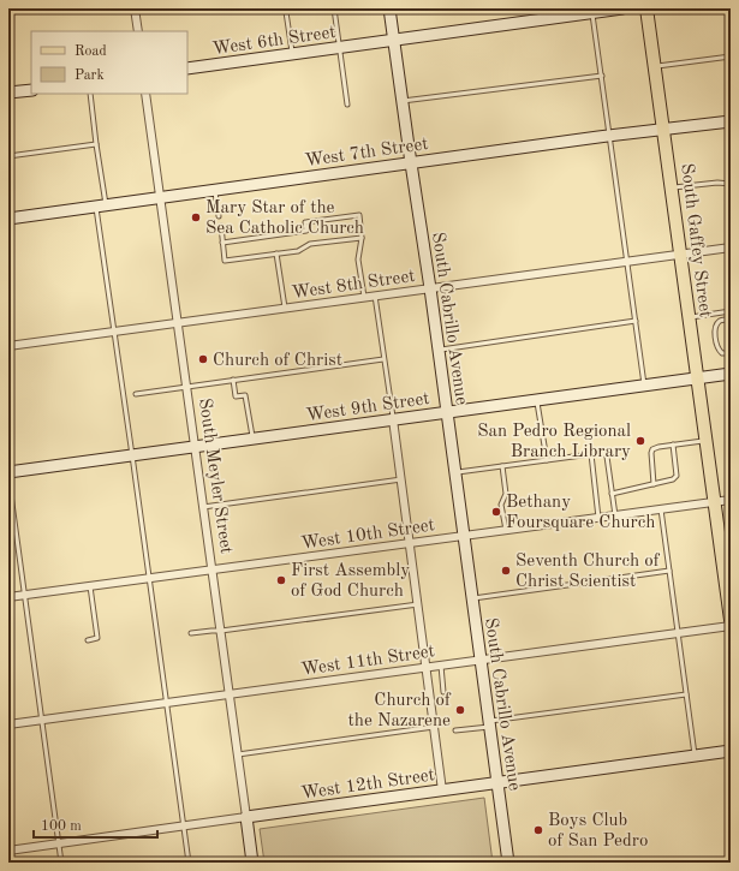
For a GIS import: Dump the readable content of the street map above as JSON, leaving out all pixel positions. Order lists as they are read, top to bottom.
{
  "streets": {
    "main road": ["South Gaffey Street"],
    "street": [
      "West 6th Street",
      "West 7th Street",
      "West 8th Street",
      "South Cabrillo Avenue",
      "West 9th Street",
      "South Meyler Street",
      "West 10th Street",
      "West 11th Street",
      "West 12th Street"
    ]
  },
  "crossings": [
    ["West 6th Street", "South Cabrillo Avenue"],
    ["West 7th Street", "South Gaffey Street"],
    ["West 7th Street", "South Cabrillo Avenue"],
    ["West 7th Street", "South Meyler Street"],
    ["South Gaffey Street", "West 8th Street"],
    ["South Gaffey Street", "West 9th Street"],
    ["South Gaffey Street", "West 10th Street"],
    ["West 8th Street", "South Cabrillo Avenue"],
    ["West 8th Street", "South Meyler Street"],
    ["South Cabrillo Avenue", "West 9th Street"],
    ["South Cabrillo Avenue", "West 10th Street"],
    ["South Cabrillo Avenue", "West 11th Street"],
    ["South Cabrillo Avenue", "West 12th Street"],
    ["West 9th Street", "South Meyler Street"],
    ["South Meyler Street", "West 10th Street"],
    ["South Meyler Street", "West 11th Street"],
    ["South Meyler Street", "West 12th Street"]
  ],
  "places": [
    "Mary Star of the Sea Catholic Church",
    "Church of Christ",
    "San Pedro Regional Branch Library",
    "Bethany Foursquare Church",
    "Seventh Church of Christ Scientist",
    "First Assembly of God Church",
    "Church of the Nazarene",
    "Boys Club of San Pedro"
  ],
  "legend": ["Road", "Park"],
  "scale_bar": "100 m"
}
